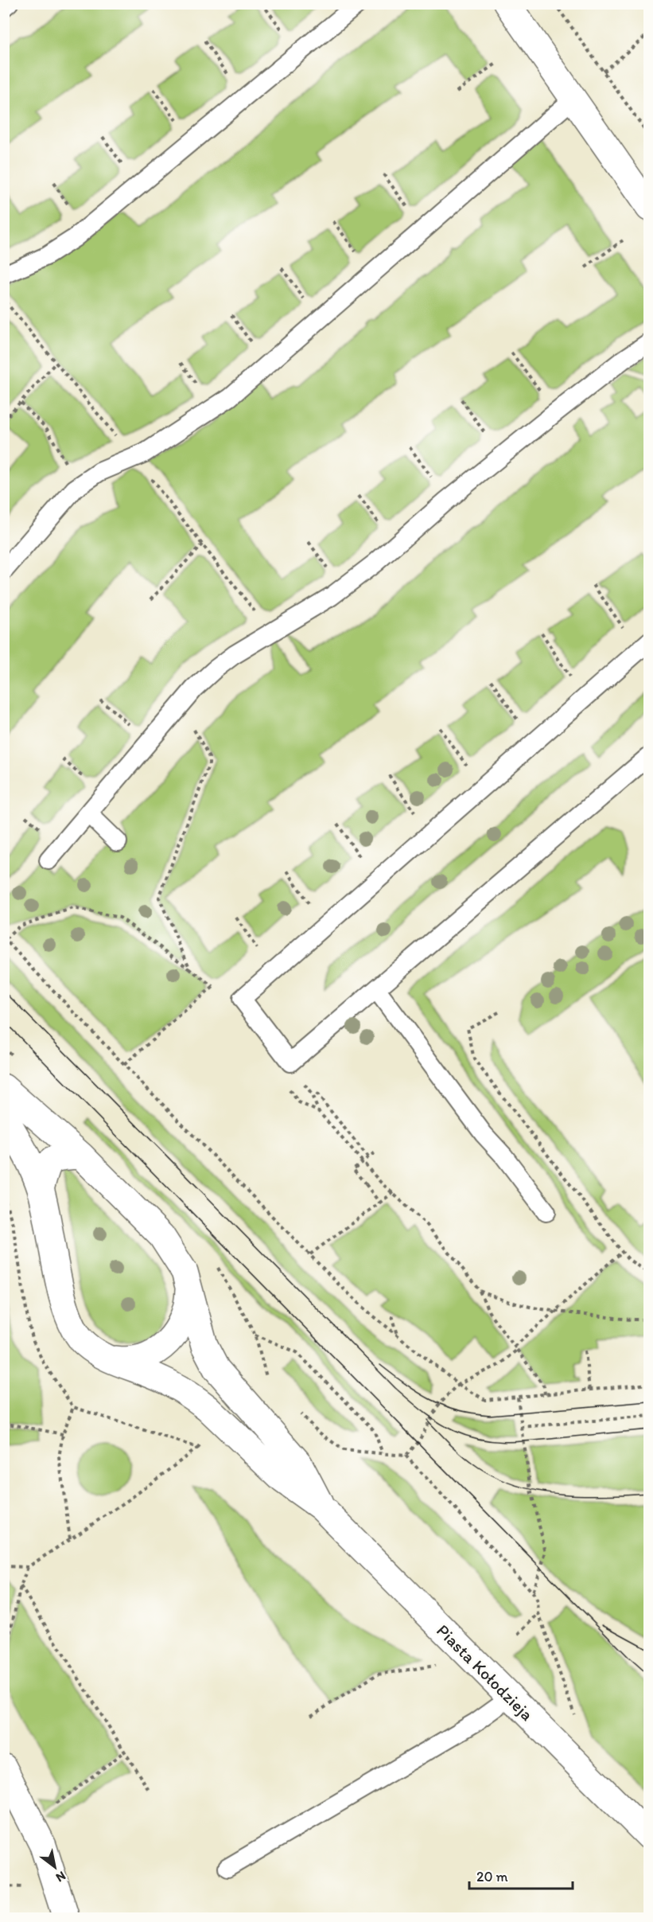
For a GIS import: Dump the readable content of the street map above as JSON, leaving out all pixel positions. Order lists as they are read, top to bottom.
{
  "streets": {
    "street": ["Piasta Kołodzieja"]
  },
  "scale_bar": "20 m",
  "north": "bottom right"
}
